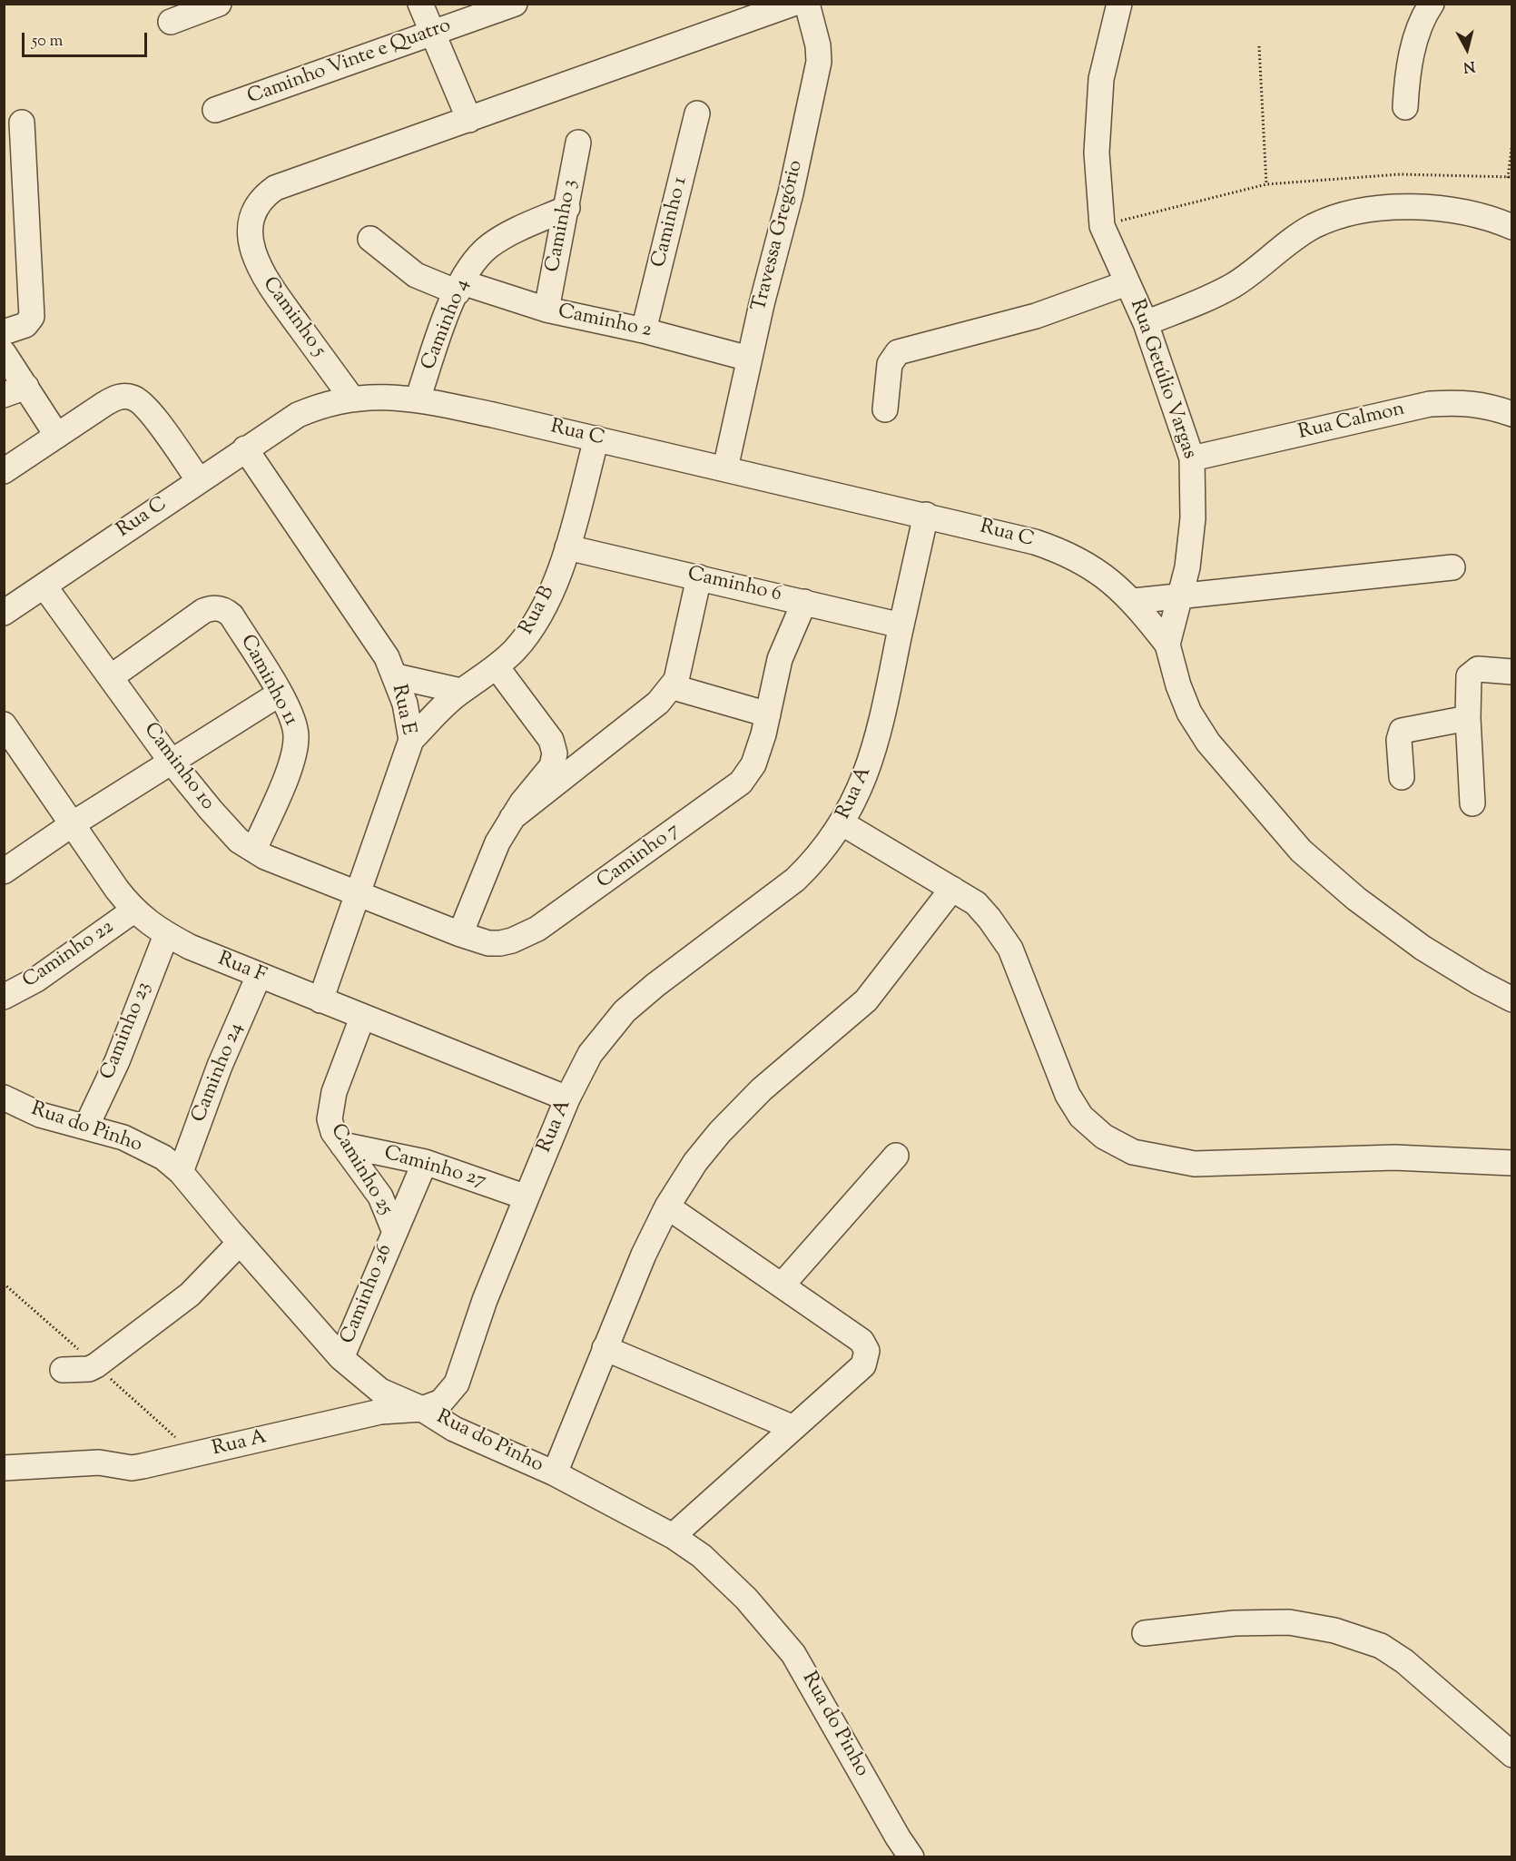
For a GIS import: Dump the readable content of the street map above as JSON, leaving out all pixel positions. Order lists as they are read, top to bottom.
{
  "streets": {
    "street": [
      "Caminho Vinte e Quatro",
      "Caminho 1",
      "Caminho 3",
      "Travessa Gregório",
      "Caminho 5",
      "Caminho 2",
      "Caminho 4",
      "Rua Getúlio Vargas",
      "Rua Calmon",
      "Rua C",
      "Caminho 6",
      "Rua B",
      "Caminho 11",
      "Rua E",
      "Caminho 10",
      "Rua A",
      "Caminho 7",
      "Caminho 22",
      "Rua F",
      "Caminho 23",
      "Caminho 24",
      "Rua do Pinho",
      "Caminho 27",
      "Caminho 25",
      "Caminho 26"
    ]
  },
  "crossings": [
    ["Caminho 1", "Caminho 2"],
    ["Caminho 3", "Caminho 2"],
    ["Caminho 3", "Caminho 4"],
    ["Travessa Gregório", "Caminho 2"],
    ["Travessa Gregório", "Rua C"],
    ["Caminho 5", "Rua C"],
    ["Caminho 2", "Caminho 4"],
    ["Caminho 4", "Rua C"],
    ["Rua Getúlio Vargas", "Rua Calmon"],
    ["Rua Getúlio Vargas", "Rua C"],
    ["Rua C", "Rua B"],
    ["Rua C", "Rua E"],
    ["Rua C", "Caminho 10"],
    ["Rua C", "Rua A"],
    ["Caminho 6", "Rua B"],
    ["Caminho 6", "Rua A"],
    ["Caminho 6", "Caminho 7"],
    ["Rua B", "Rua E"],
    ["Caminho 11", "Caminho 10"],
    ["Rua E", "Caminho 10"],
    ["Rua E", "Caminho 7"],
    ["Rua E", "Rua F"],
    ["Caminho 10", "Caminho 7"],
    ["Rua A", "Rua F"],
    ["Rua A", "Rua do Pinho"],
    ["Rua A", "Caminho 27"],
    ["Caminho 22", "Rua F"],
    ["Rua F", "Caminho 23"],
    ["Rua F", "Caminho 24"],
    ["Rua F", "Caminho 25"],
    ["Caminho 23", "Rua do Pinho"],
    ["Caminho 24", "Rua do Pinho"],
    ["Rua do Pinho", "Caminho 26"],
    ["Caminho 27", "Caminho 25"],
    ["Caminho 27", "Caminho 26"],
    ["Caminho 25", "Caminho 26"]
  ],
  "scale_bar": "50 m",
  "north": "bottom"
}
